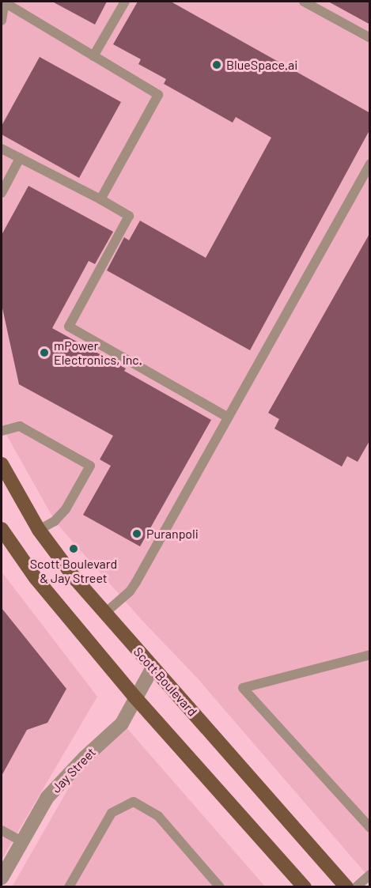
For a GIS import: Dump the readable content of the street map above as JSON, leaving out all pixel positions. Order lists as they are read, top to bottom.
{
  "streets": {
    "main road": ["Scott Boulevard"],
    "street": ["Jay Street"]
  },
  "crossings": [
    ["Scott Boulevard", "Jay Street"]
  ],
  "places": [
    "BlueSpace.ai",
    "mPower Electronics, Inc.",
    "Puranpoli",
    "Scott Boulevard & Jay Street"
  ]
}
